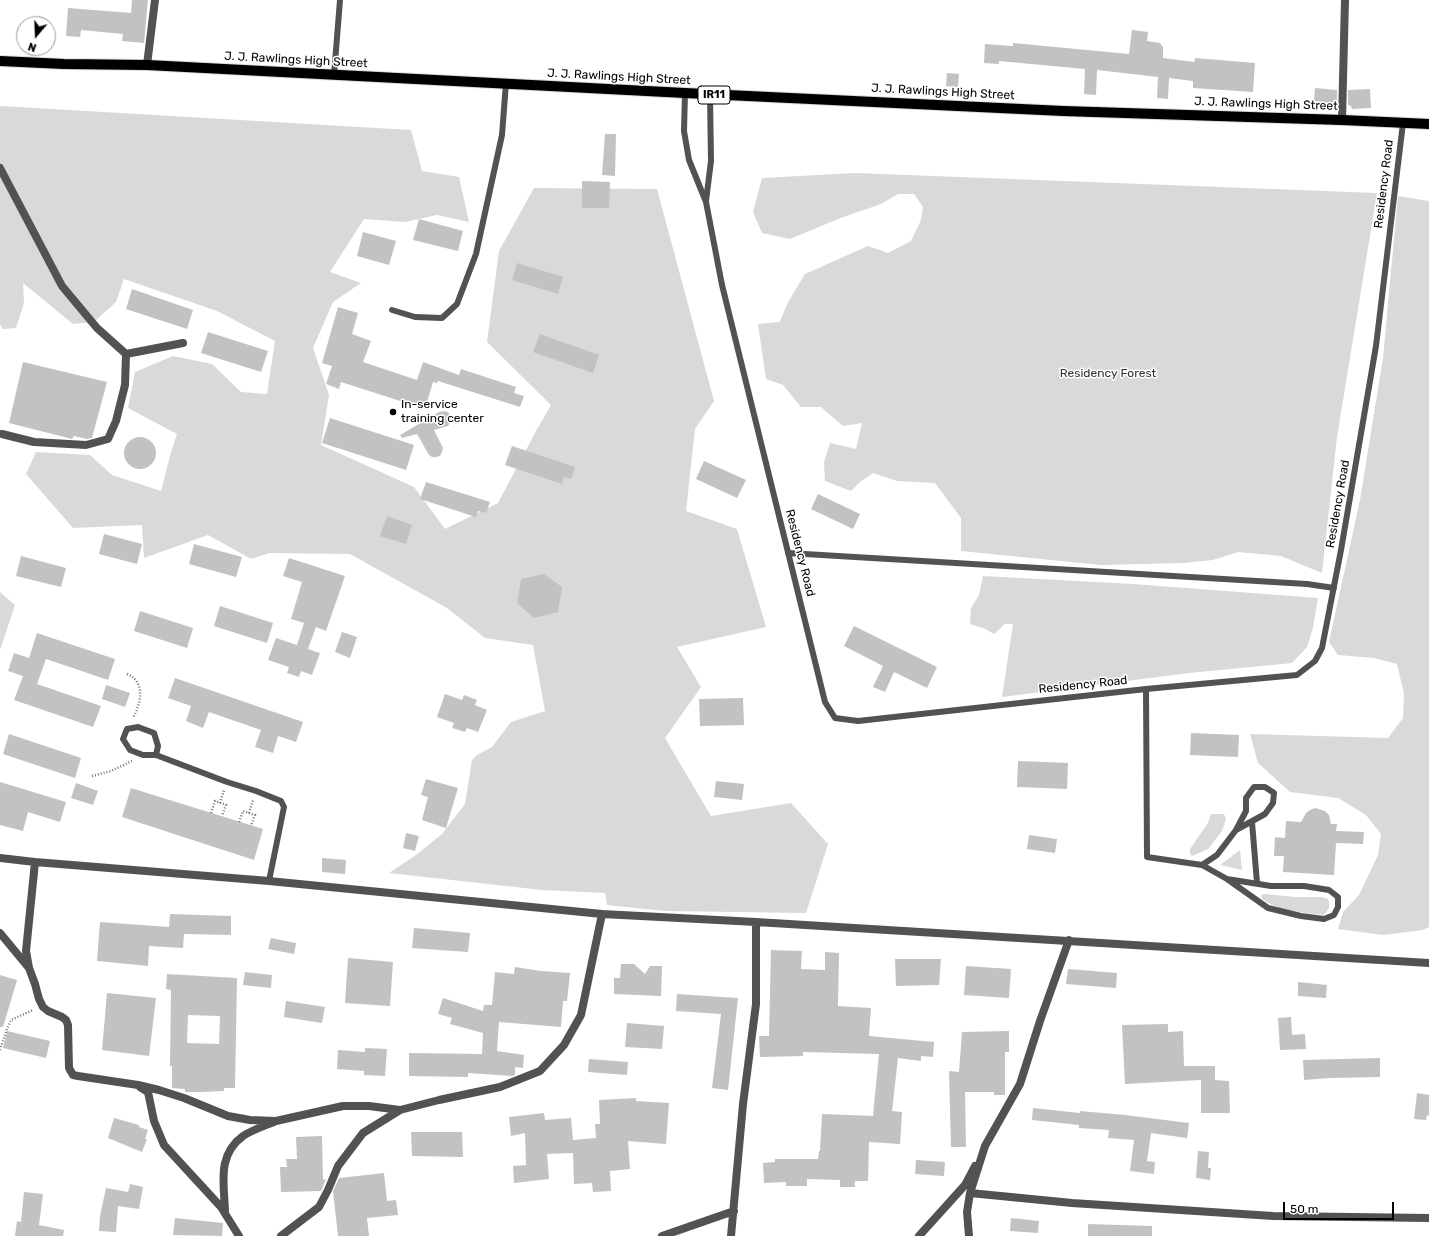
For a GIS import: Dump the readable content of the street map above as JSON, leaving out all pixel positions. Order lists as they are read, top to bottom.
{
  "streets": {
    "main road": ["J. J. Rawlings High Street", "IR11"],
    "lane": ["Residency Road"]
  },
  "crossings": [
    ["J. J. Rawlings High Street", "Residency Road"]
  ],
  "parks": ["Residency Forest"],
  "places": ["In-service training center"],
  "scale_bar": "50 m",
  "north": "bottom"
}
